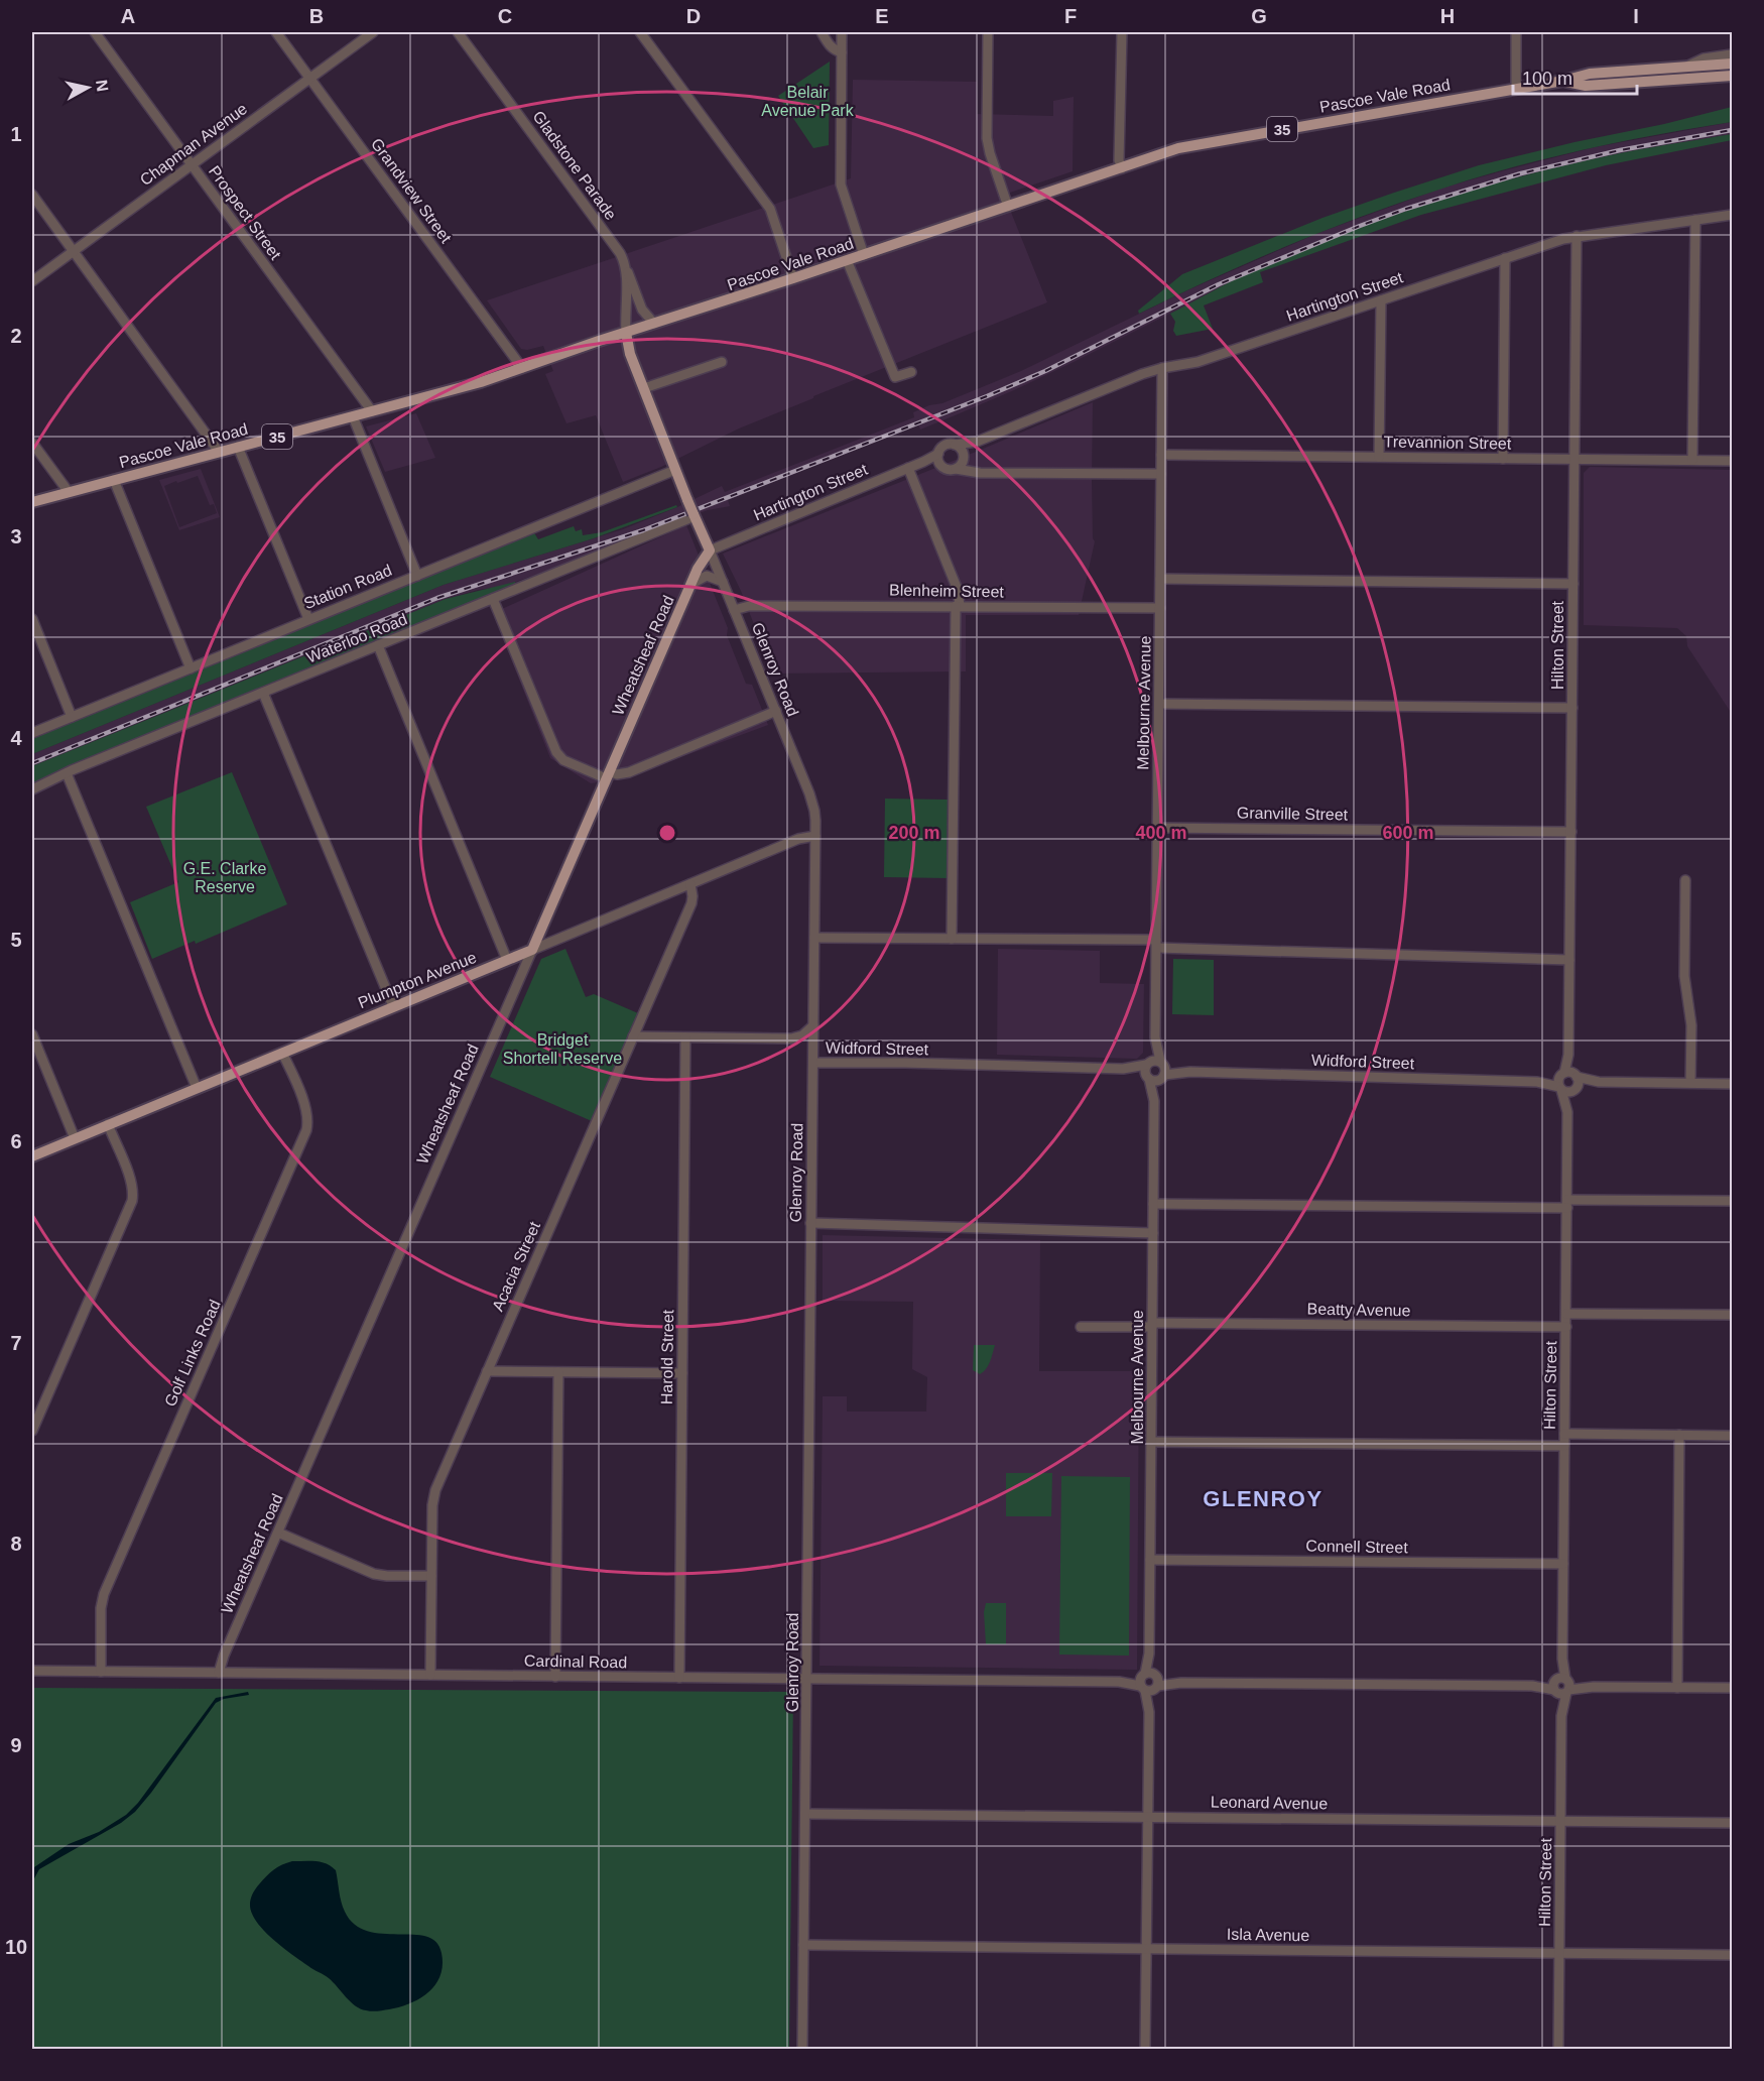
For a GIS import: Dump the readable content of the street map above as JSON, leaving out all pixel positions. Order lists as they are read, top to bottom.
{
  "streets": {
    "main road": [
      "Pascoe Vale Road",
      "35",
      "Wheatsheaf Road",
      "Glenroy Road",
      "Plumpton Avenue"
    ],
    "street": [
      "Chapman Avenue",
      "Gladstone Parade",
      "Grandview Street",
      "Prospect Street",
      "Hartington Street",
      "Trevannion Street",
      "Station Road",
      "Blenheim Street",
      "Waterloo Road",
      "Hilton Street",
      "Melbourne Avenue",
      "Granville Street",
      "Widford Street",
      "Acacia Street",
      "Beatty Avenue",
      "Golf Links Road",
      "Harold Street",
      "Connell Street",
      "Cardinal Road",
      "Leonard Avenue",
      "Isla Avenue"
    ]
  },
  "crossings": [
    ["Pascoe Vale Road", "Gladstone Parade"],
    ["Pascoe Vale Road", "Grandview Street"],
    ["Pascoe Vale Road", "Prospect Street"],
    ["Pascoe Vale Road", "Glenroy Road"],
    ["Chapman Avenue", "Grandview Street"],
    ["Chapman Avenue", "Prospect Street"],
    ["Gladstone Parade", "Glenroy Road"],
    ["Hartington Street", "Hilton Street"],
    ["Hartington Street", "Wheatsheaf Road"],
    ["Hartington Street", "Glenroy Road"],
    ["Hartington Street", "Melbourne Avenue"],
    ["Trevannion Street", "Hilton Street"],
    ["Trevannion Street", "Melbourne Avenue"],
    ["Station Road", "Glenroy Road"],
    ["Blenheim Street", "Glenroy Road"],
    ["Blenheim Street", "Melbourne Avenue"],
    ["Waterloo Road", "Glenroy Road"],
    ["Hilton Street", "Granville Street"],
    ["Hilton Street", "Widford Street"],
    ["Hilton Street", "Beatty Avenue"],
    ["Hilton Street", "Connell Street"],
    ["Hilton Street", "Cardinal Road"],
    ["Hilton Street", "Leonard Avenue"],
    ["Hilton Street", "Isla Avenue"],
    ["Wheatsheaf Road", "Glenroy Road"],
    ["Wheatsheaf Road", "Plumpton Avenue"],
    ["Wheatsheaf Road", "Cardinal Road"],
    ["Glenroy Road", "Plumpton Avenue"],
    ["Glenroy Road", "Widford Street"],
    ["Glenroy Road", "Cardinal Road"],
    ["Glenroy Road", "Leonard Avenue"],
    ["Glenroy Road", "Isla Avenue"],
    ["Melbourne Avenue", "Granville Street"],
    ["Melbourne Avenue", "Widford Street"],
    ["Melbourne Avenue", "Beatty Avenue"],
    ["Melbourne Avenue", "Connell Street"],
    ["Melbourne Avenue", "Cardinal Road"],
    ["Melbourne Avenue", "Leonard Avenue"],
    ["Melbourne Avenue", "Isla Avenue"],
    ["Plumpton Avenue", "Acacia Street"],
    ["Plumpton Avenue", "Golf Links Road"],
    ["Acacia Street", "Cardinal Road"],
    ["Golf Links Road", "Cardinal Road"],
    ["Harold Street", "Cardinal Road"]
  ],
  "districts": ["GLENROY"],
  "parks": ["Belair Avenue Park", "G.E. Clarke Reserve", "Bridget Shortell Reserve"],
  "scale_bar": "100 m",
  "north": "right",
  "grid": {
    "columns": [
      "A",
      "B",
      "C",
      "D",
      "E",
      "F",
      "G",
      "H",
      "I"
    ],
    "rows": [
      "1",
      "2",
      "3",
      "4",
      "5",
      "6",
      "7",
      "8",
      "9",
      "10"
    ]
  },
  "rings": ["200 m", "400 m", "600 m"]
}
